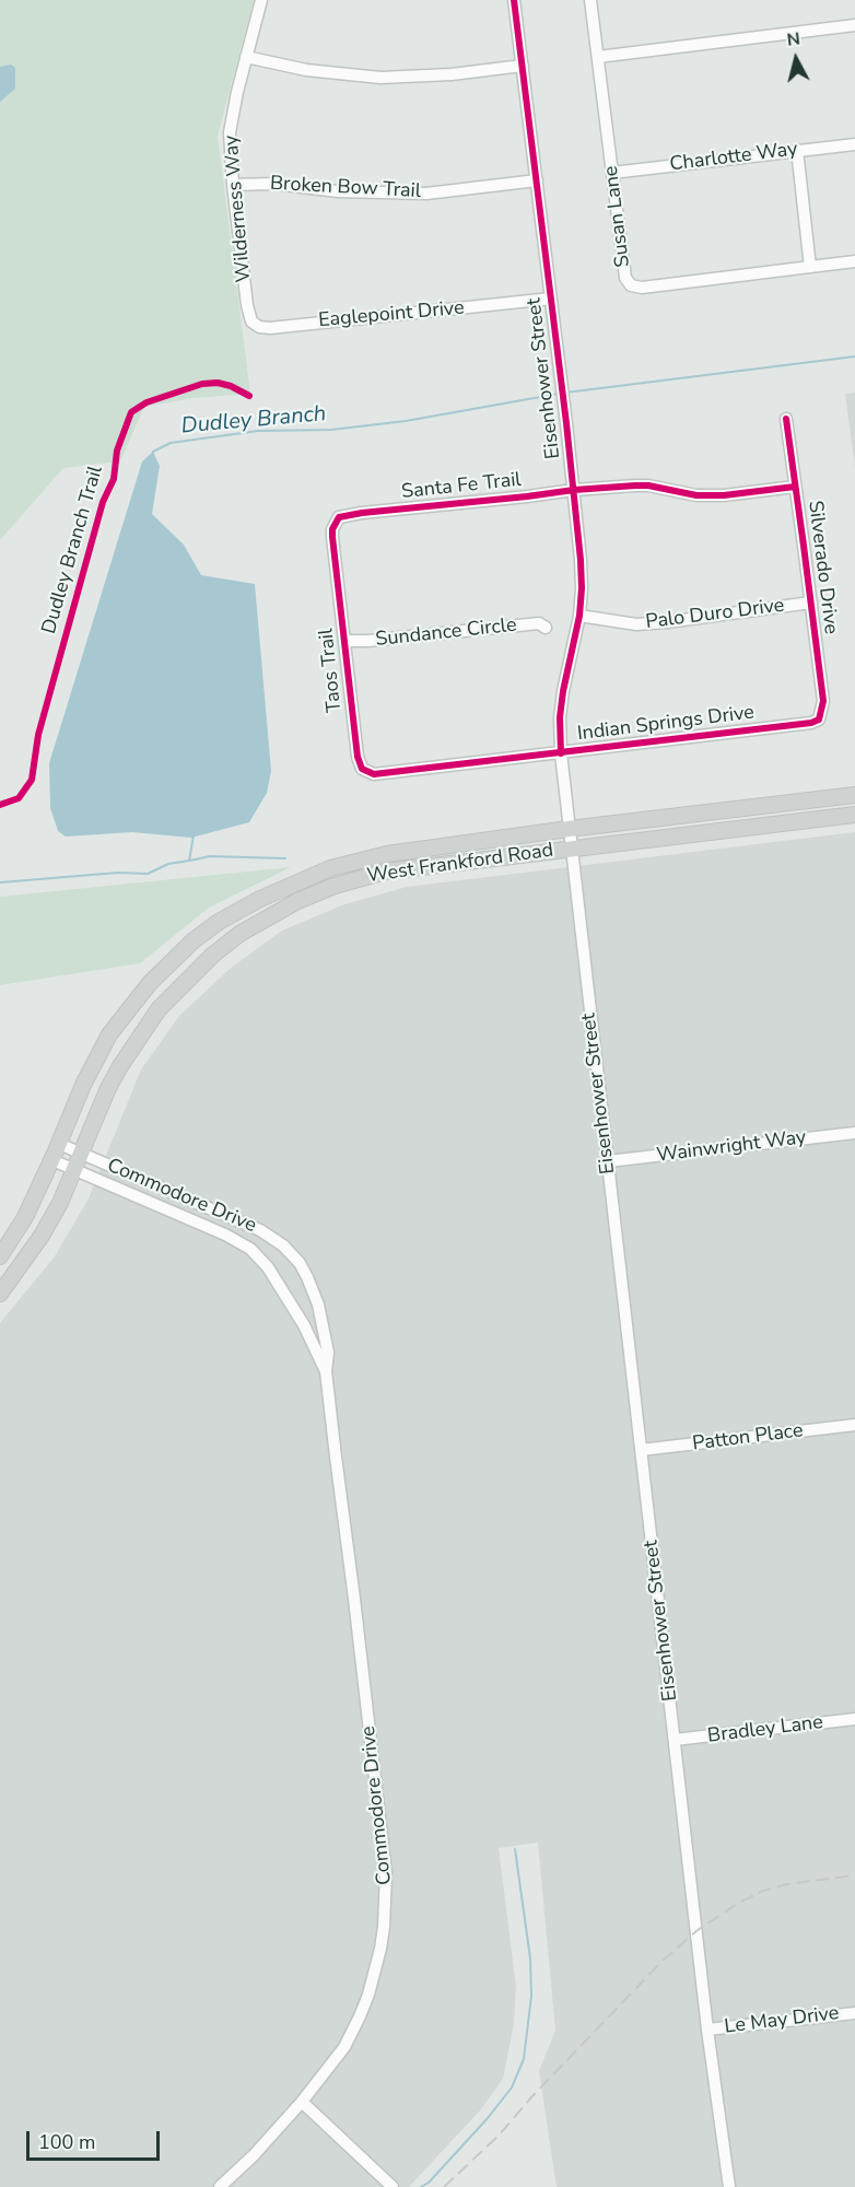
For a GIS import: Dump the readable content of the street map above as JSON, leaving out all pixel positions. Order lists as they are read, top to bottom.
{
  "streets": {
    "main road": ["West Frankford Road"],
    "street": [
      "Charlotte Way",
      "Broken Bow Trail",
      "Wilderness Way",
      "Susan Lane",
      "Eaglepoint Drive",
      "Eisenhower Street",
      "Santa Fe Trail",
      "Silverado Drive",
      "Palo Duro Drive",
      "Sundance Circle",
      "Taos Trail",
      "Indian Springs Drive",
      "Wainwright Way",
      "Commodore Drive",
      "Patton Place",
      "Bradley Lane",
      "Le May Drive"
    ],
    "cycle path": ["Dudley Branch Trail"]
  },
  "crossings": [
    ["Charlotte Way", "Susan Lane"],
    ["Broken Bow Trail", "Wilderness Way"],
    ["Broken Bow Trail", "Eisenhower Street"],
    ["Wilderness Way", "Eaglepoint Drive"],
    ["Eaglepoint Drive", "Eisenhower Street"],
    ["Eisenhower Street", "Santa Fe Trail"],
    ["Eisenhower Street", "Palo Duro Drive"],
    ["Eisenhower Street", "Indian Springs Drive"],
    ["Eisenhower Street", "West Frankford Road"],
    ["Eisenhower Street", "Wainwright Way"],
    ["Eisenhower Street", "Patton Place"],
    ["Eisenhower Street", "Bradley Lane"],
    ["Eisenhower Street", "Le May Drive"],
    ["Santa Fe Trail", "Silverado Drive"],
    ["Santa Fe Trail", "Taos Trail"],
    ["Silverado Drive", "Palo Duro Drive"],
    ["Silverado Drive", "Indian Springs Drive"],
    ["Sundance Circle", "Taos Trail"],
    ["Taos Trail", "Indian Springs Drive"],
    ["West Frankford Road", "Commodore Drive"]
  ],
  "water": ["Dudley Branch"],
  "scale_bar": "100 m",
  "north": "top"
}
